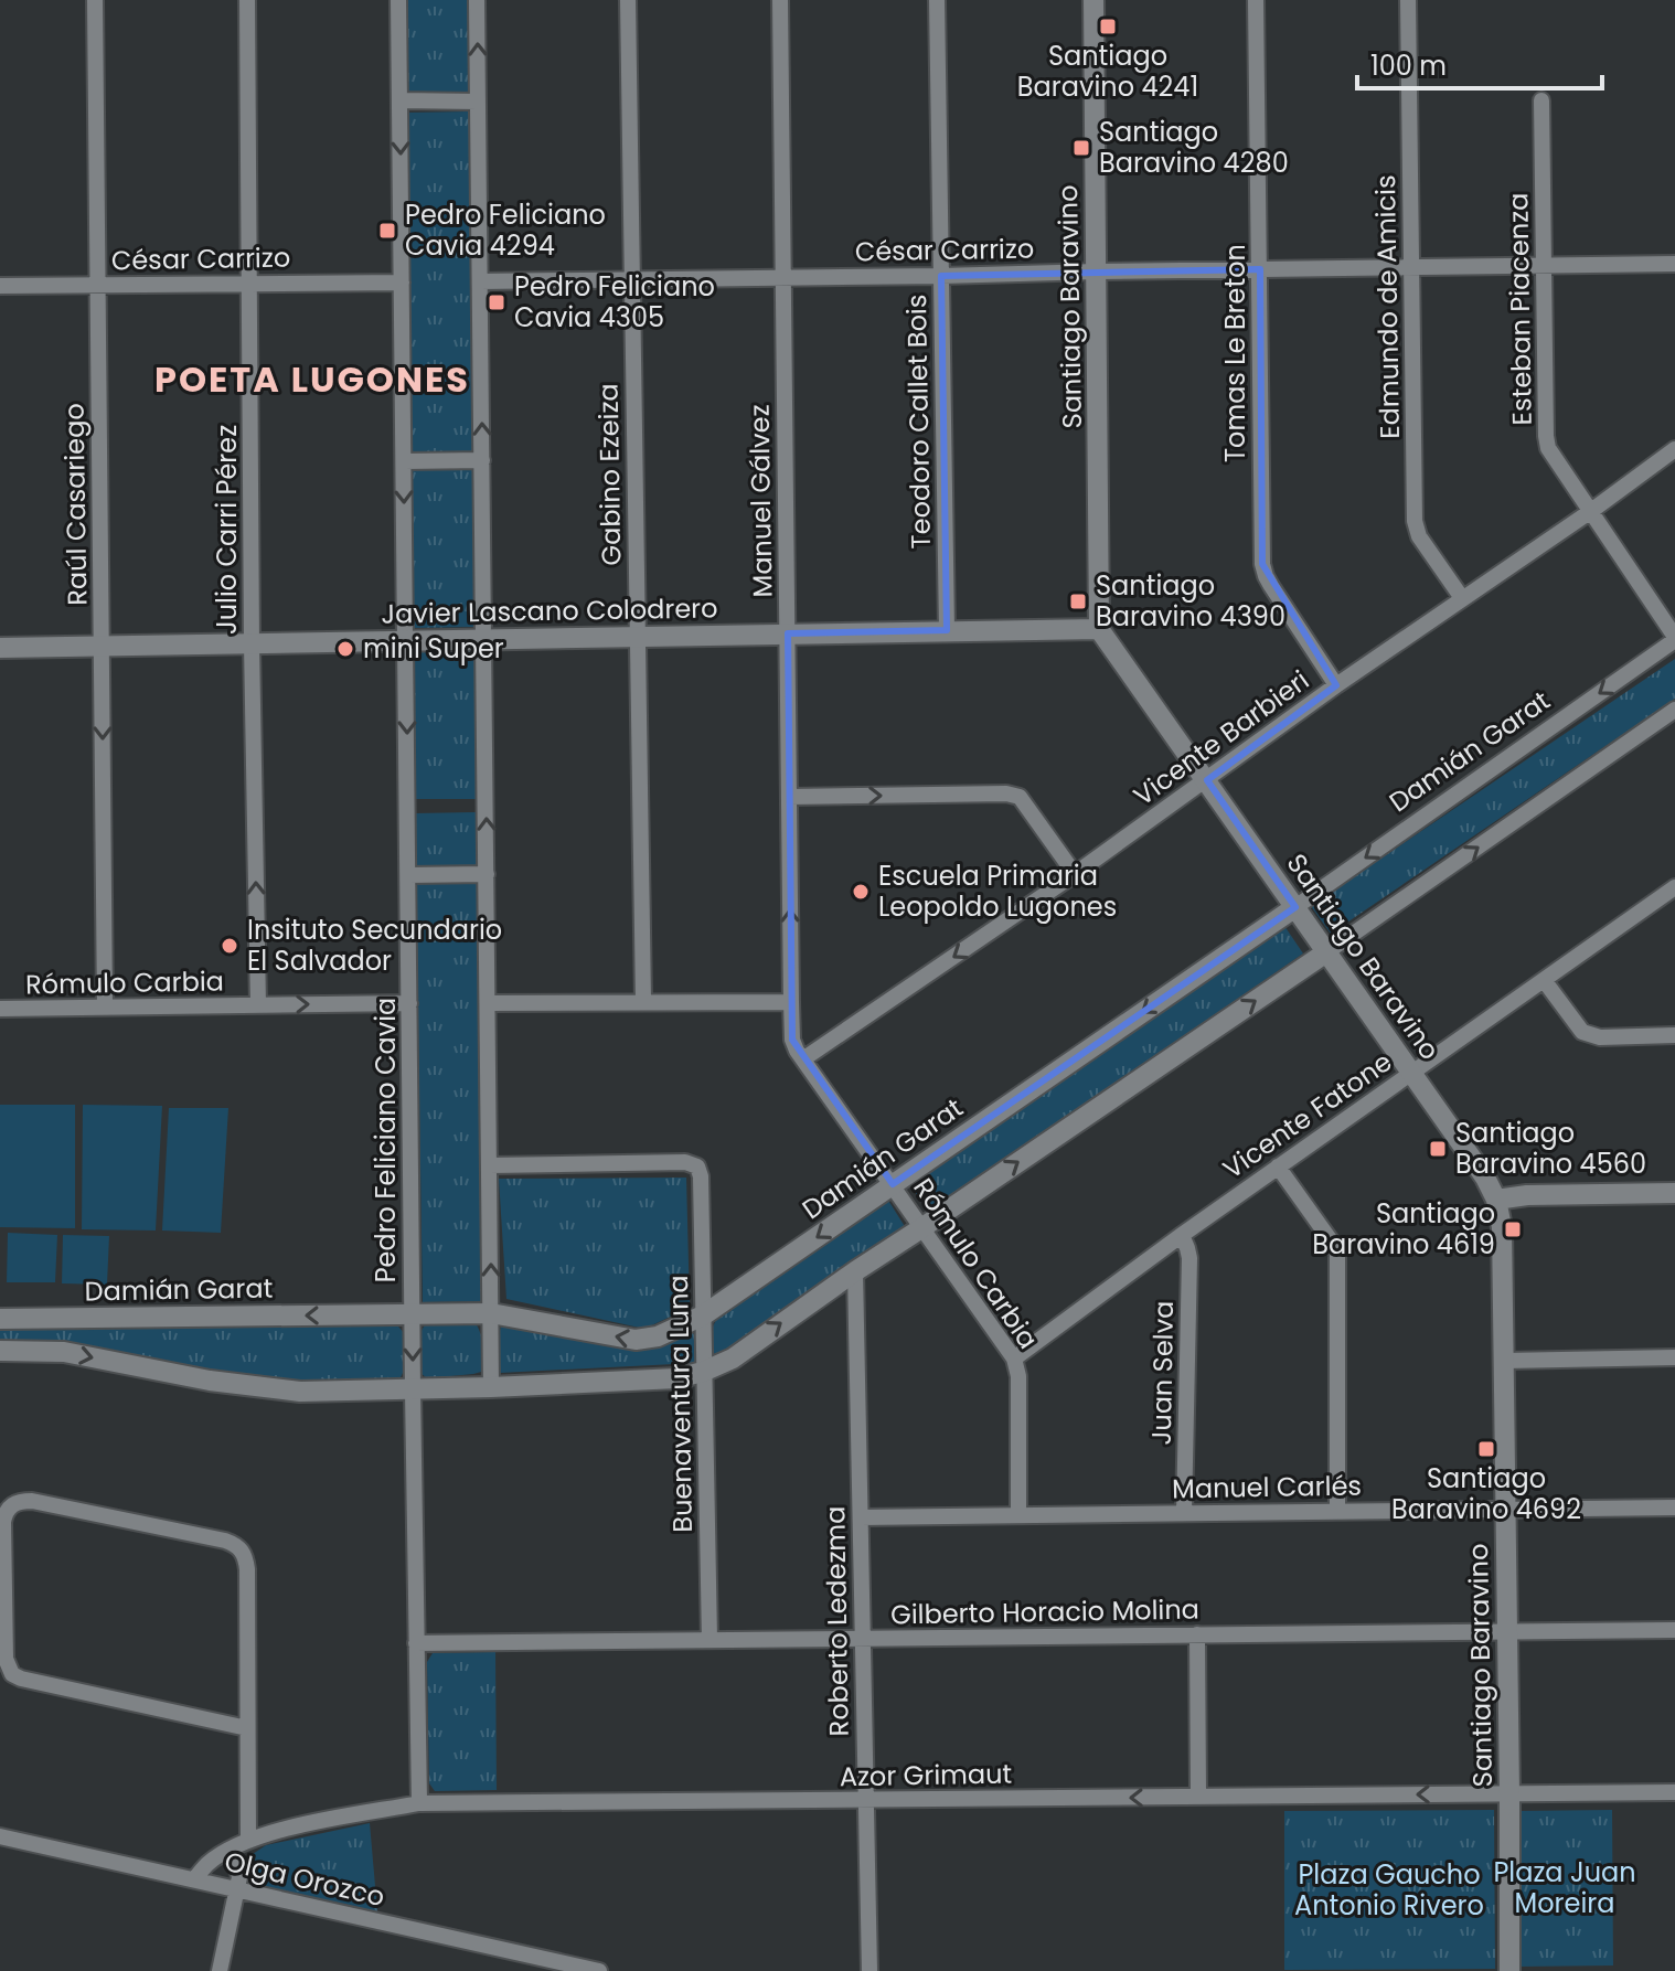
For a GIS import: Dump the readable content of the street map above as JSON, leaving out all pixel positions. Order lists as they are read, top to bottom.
{
  "streets": {
    "main road": ["Santiago Baravino", "Javier Lascano Colodrero", "Damián Garat"],
    "street": [
      "César Carrizo",
      "Edmundo de Amicis",
      "Esteban Piacenza",
      "Tomas Le Breton",
      "Teodoro Callet Bois",
      "Gabino Ezeiza",
      "Manuel Gálvez",
      "Raúl Casariego",
      "Julio Carri Pérez",
      "Vicente Barbieri",
      "Rómulo Carbia",
      "Vicente Fatone",
      "Pedro Feliciano Cavia",
      "Juan Selva",
      "Buenaventura Luna",
      "Manuel Carlés",
      "Gilberto Horacio Molina",
      "Roberto Ledezma",
      "Azor Grimaut",
      "Olga Orozco"
    ]
  },
  "crossings": [
    ["César Carrizo", "Santiago Baravino"],
    ["César Carrizo", "Edmundo de Amicis"],
    ["César Carrizo", "Esteban Piacenza"],
    ["César Carrizo", "Tomas Le Breton"],
    ["César Carrizo", "Teodoro Callet Bois"],
    ["César Carrizo", "Gabino Ezeiza"],
    ["César Carrizo", "Manuel Gálvez"],
    ["César Carrizo", "Raúl Casariego"],
    ["César Carrizo", "Julio Carri Pérez"],
    ["César Carrizo", "Pedro Feliciano Cavia"],
    ["Santiago Baravino", "Javier Lascano Colodrero"],
    ["Santiago Baravino", "Vicente Barbieri"],
    ["Santiago Baravino", "Damián Garat"],
    ["Santiago Baravino", "Vicente Fatone"],
    ["Santiago Baravino", "Manuel Carlés"],
    ["Santiago Baravino", "Gilberto Horacio Molina"],
    ["Santiago Baravino", "Azor Grimaut"],
    ["Edmundo de Amicis", "Vicente Barbieri"],
    ["Esteban Piacenza", "Vicente Barbieri"],
    ["Esteban Piacenza", "Damián Garat"],
    ["Tomas Le Breton", "Vicente Barbieri"],
    ["Teodoro Callet Bois", "Javier Lascano Colodrero"],
    ["Gabino Ezeiza", "Javier Lascano Colodrero"],
    ["Manuel Gálvez", "Javier Lascano Colodrero"],
    ["Manuel Gálvez", "Rómulo Carbia"],
    ["Raúl Casariego", "Javier Lascano Colodrero"],
    ["Raúl Casariego", "Rómulo Carbia"],
    ["Julio Carri Pérez", "Javier Lascano Colodrero"],
    ["Julio Carri Pérez", "Rómulo Carbia"],
    ["Javier Lascano Colodrero", "Pedro Feliciano Cavia"],
    ["Vicente Barbieri", "Rómulo Carbia"],
    ["Damián Garat", "Rómulo Carbia"],
    ["Damián Garat", "Pedro Feliciano Cavia"],
    ["Damián Garat", "Buenaventura Luna"],
    ["Rómulo Carbia", "Vicente Fatone"],
    ["Rómulo Carbia", "Pedro Feliciano Cavia"],
    ["Rómulo Carbia", "Manuel Carlés"],
    ["Vicente Fatone", "Juan Selva"],
    ["Pedro Feliciano Cavia", "Gilberto Horacio Molina"],
    ["Pedro Feliciano Cavia", "Azor Grimaut"],
    ["Juan Selva", "Manuel Carlés"],
    ["Buenaventura Luna", "Gilberto Horacio Molina"],
    ["Manuel Carlés", "Roberto Ledezma"],
    ["Gilberto Horacio Molina", "Roberto Ledezma"],
    ["Roberto Ledezma", "Azor Grimaut"],
    ["Azor Grimaut", "Olga Orozco"]
  ],
  "one_way": [
    "Raúl Casariego",
    "Julio Carri Pérez",
    "Damián Garat",
    "Azor Grimaut"
  ],
  "districts": ["POETA LUGONES"],
  "parks": ["Plaza Juan Moreira", "Plaza Gaucho Antonio Rivero"],
  "places": {
    "transit": [
      "Santiago Baravino 4241",
      "Santiago Baravino 4280",
      "Pedro Feliciano Cavia 4294",
      "Pedro Feliciano Cavia 4305",
      "Santiago Baravino 4390",
      "Santiago Baravino 4560",
      "Santiago Baravino 4619",
      "Santiago Baravino 4692"
    ],
    "other": ["mini Super", "Escuela Primaria Leopoldo Lugones", "Insituto Secundario El Salvador"]
  },
  "scale_bar": "100 m"
}
